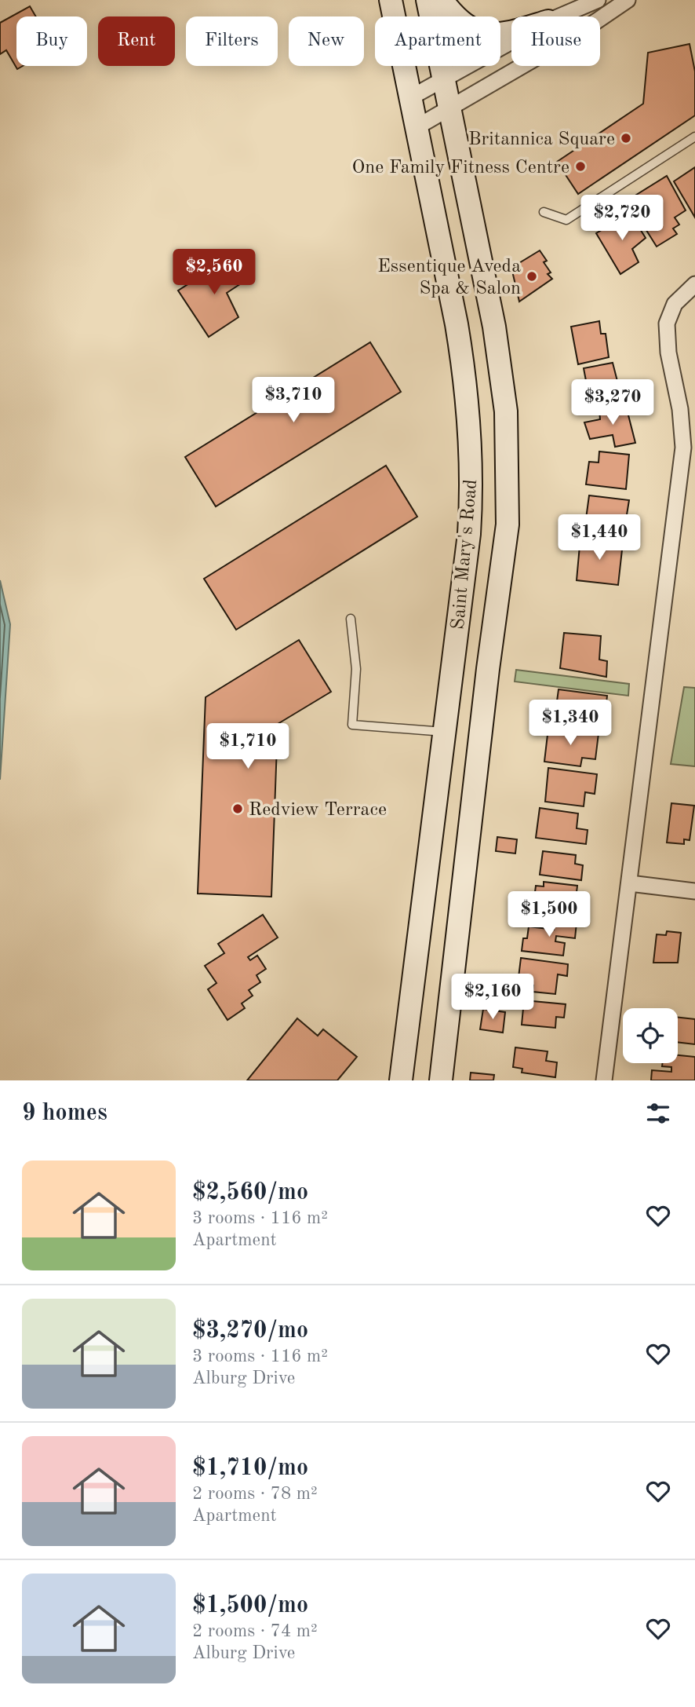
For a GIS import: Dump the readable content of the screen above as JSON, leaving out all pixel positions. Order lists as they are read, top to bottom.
{
  "streets": {
    "main road": ["Saint Mary's Road"]
  },
  "places": [
    "Britannica Square",
    "One Family Fitness Centre",
    "Essentique Aveda Spa & Salon",
    "Redview Terrace"
  ],
  "page": {
    "chip": [
      "Buy",
      "Rent",
      "Filters",
      "New",
      "Apartment",
      "House"
    ],
    "price": [
      "$2,720",
      "$2,560",
      "$3,710",
      "$3,270",
      "$1,440",
      "$1,340",
      "$1,710",
      "$1,500",
      "$2,160"
    ],
    "heading": "9 homes",
    "list": [
      {
        "name": "$2,560/mo",
        "note": "3 rooms · 116 m² · Apartment"
      },
      {
        "name": "$3,270/mo",
        "note": "3 rooms · 116 m² · Alburg Drive"
      },
      {
        "name": "$1,710/mo",
        "note": "2 rooms · 78 m² · Apartment"
      },
      {
        "name": "$1,500/mo",
        "note": "2 rooms · 74 m² · Alburg Drive"
      }
    ]
  }
}
